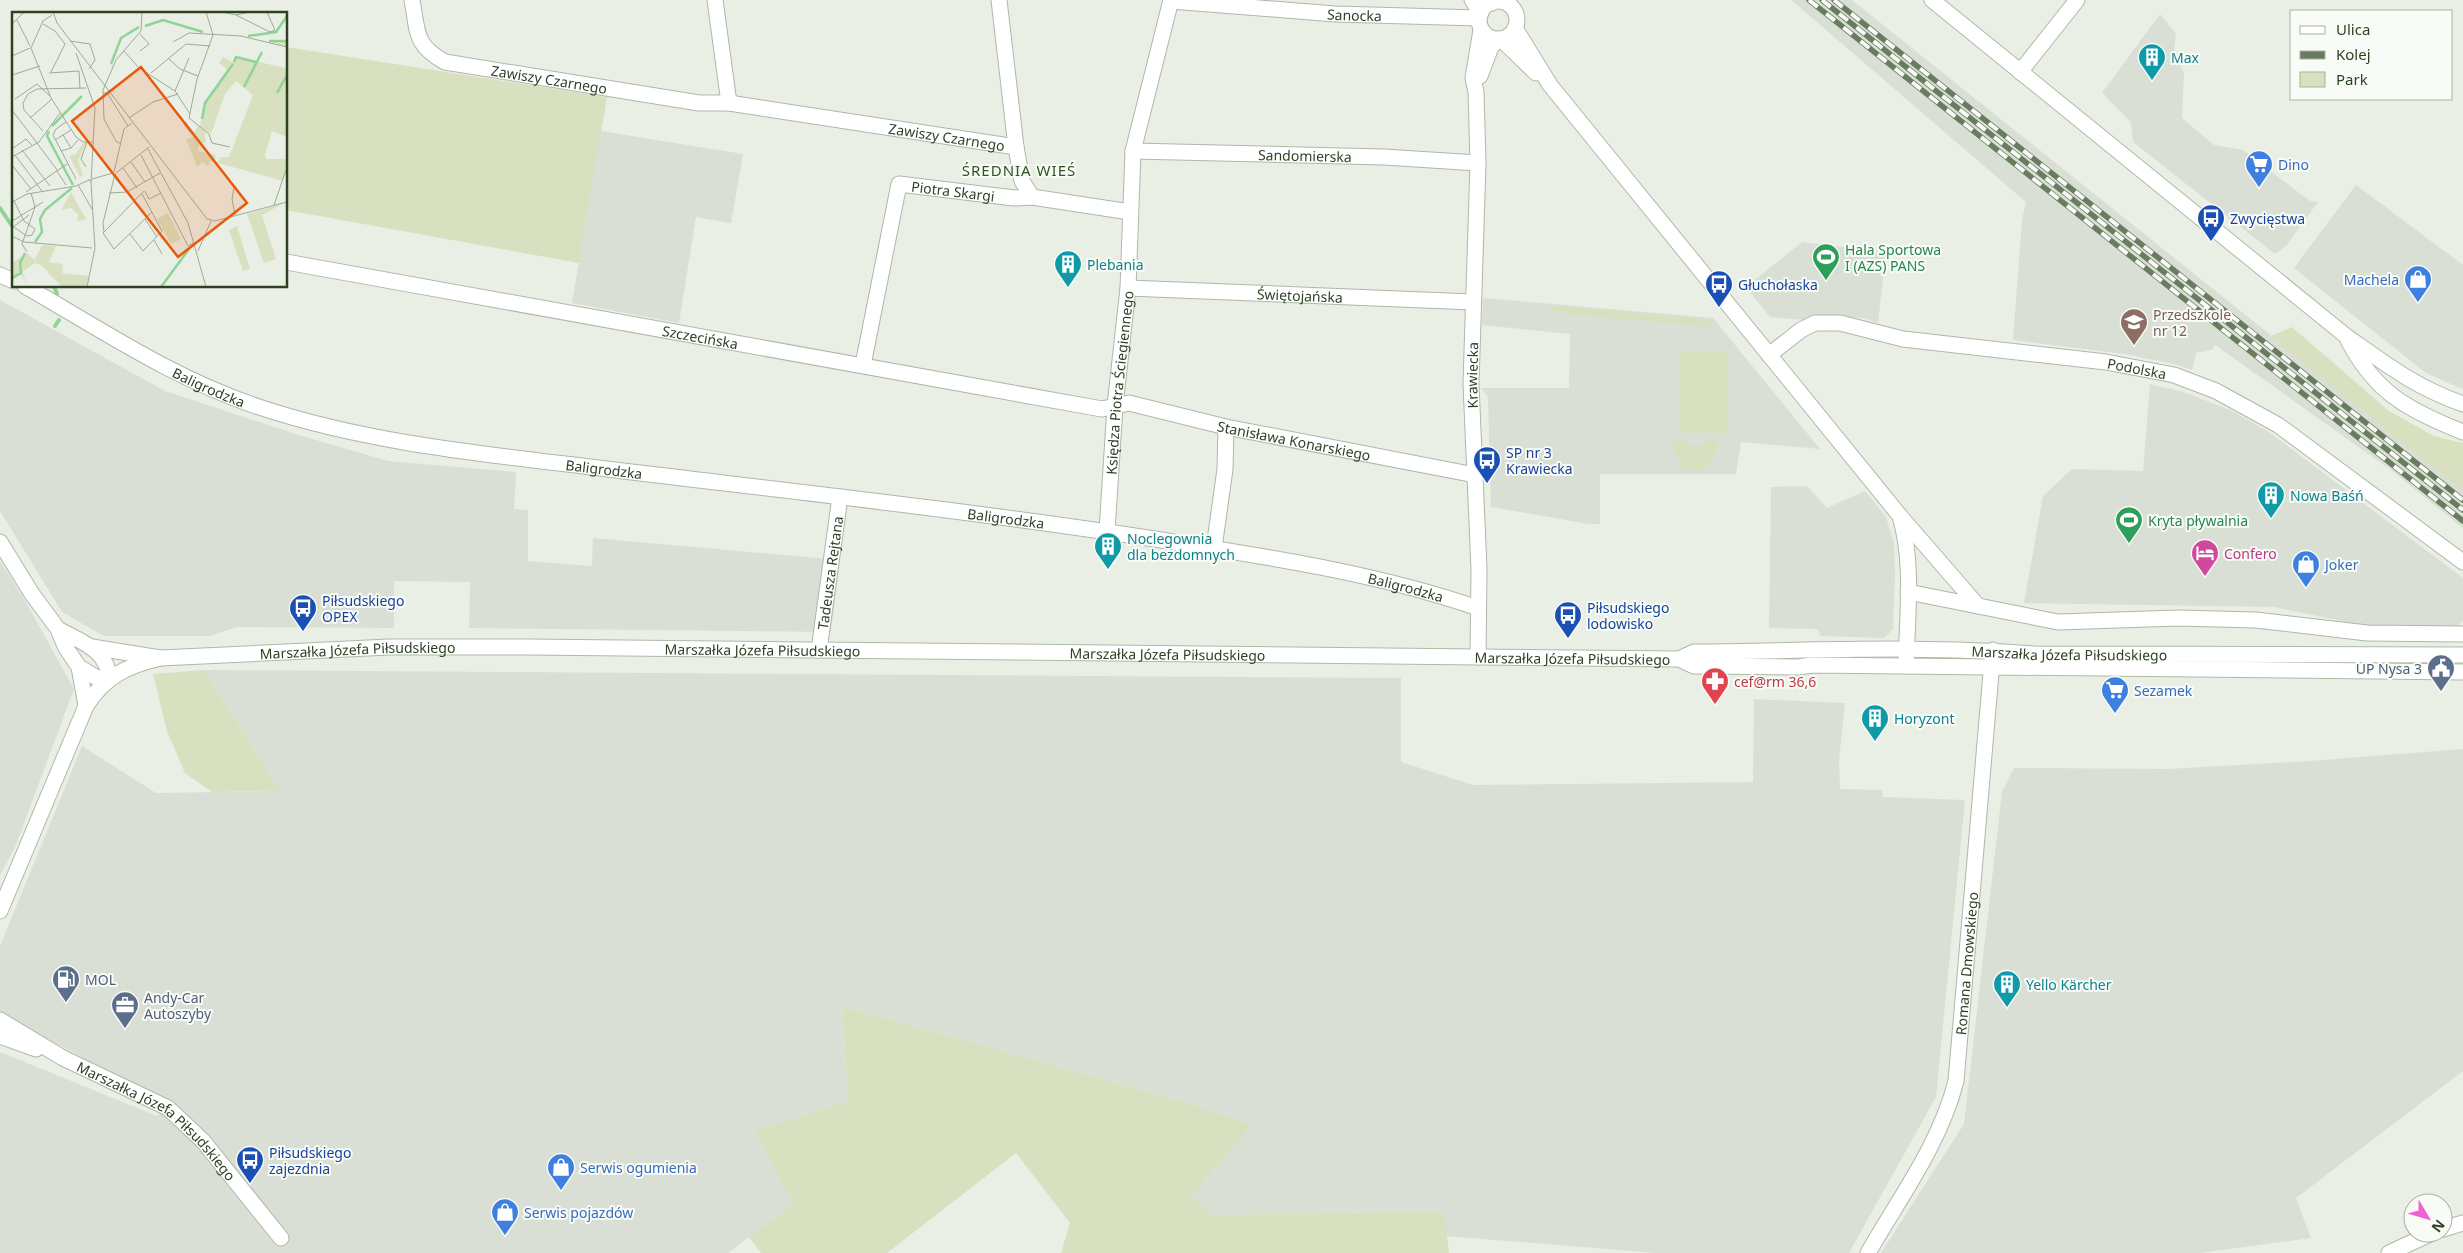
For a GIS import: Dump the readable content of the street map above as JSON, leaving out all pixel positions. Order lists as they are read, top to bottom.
{
  "streets": {
    "street": [
      "Sanocka",
      "Zawiszy Czarnego",
      "Sandomierska",
      "Piotra Skargi",
      "Świętojańska",
      "Szczecińska",
      "Podolska",
      "Krawiecka",
      "Księdza Piotra Ściegiennego",
      "Baligrodzka",
      "Stanisława Konarskiego",
      "Tadeusza Rejtana",
      "Marszałka Józefa Piłsudskiego",
      "Romana Dmowskiego"
    ]
  },
  "crossings": [
    ["Sanocka", "Krawiecka"],
    ["Sanocka", "Księdza Piotra Ściegiennego"],
    ["Zawiszy Czarnego", "Piotra Skargi"],
    ["Sandomierska", "Krawiecka"],
    ["Sandomierska", "Księdza Piotra Ściegiennego"],
    ["Piotra Skargi", "Szczecińska"],
    ["Piotra Skargi", "Księdza Piotra Ściegiennego"],
    ["Świętojańska", "Krawiecka"],
    ["Świętojańska", "Księdza Piotra Ściegiennego"],
    ["Szczecińska", "Księdza Piotra Ściegiennego"],
    ["Szczecińska", "Stanisława Konarskiego"],
    ["Krawiecka", "Baligrodzka"],
    ["Krawiecka", "Stanisława Konarskiego"],
    ["Krawiecka", "Marszałka Józefa Piłsudskiego"],
    ["Księdza Piotra Ściegiennego", "Baligrodzka"],
    ["Księdza Piotra Ściegiennego", "Stanisława Konarskiego"],
    ["Baligrodzka", "Tadeusza Rejtana"],
    ["Tadeusza Rejtana", "Marszałka Józefa Piłsudskiego"],
    ["Marszałka Józefa Piłsudskiego", "Romana Dmowskiego"]
  ],
  "districts": ["ŚREDNIA WIEŚ"],
  "places": {
    "building": [
      "Max",
      "Plebania",
      "Nowa Baśń",
      "Noclegownia dla bezdomnych",
      "Horyzont",
      "Yello Kärcher"
    ],
    "supermarket": ["Dino", "Sezamek"],
    "bus stop": [
      "Zwycięstwa",
      "Głuchołaska",
      "SP nr 3 Krawiecka",
      "Piłsudskiego OPEX",
      "Piłsudskiego lodowisko",
      "Piłsudskiego zajezdnia"
    ],
    "sports": ["Hala Sportowa I (AZS) PANS", "Kryta pływalnia"],
    "shop": [
      "Machela",
      "Joker",
      "Serwis ogumienia",
      "Serwis pojazdów"
    ],
    "school or university": ["Przedszkole nr 12"],
    "hotel": ["Confero"],
    "public building": ["UP Nysa 3"],
    "pharmacy": ["cef@rm 36,6"],
    "fuel station": ["MOL"],
    "office": ["Andy-Car Autoszyby"]
  },
  "legend": ["Ulica", "Kolej", "Park"],
  "north": "bottom right"
}
